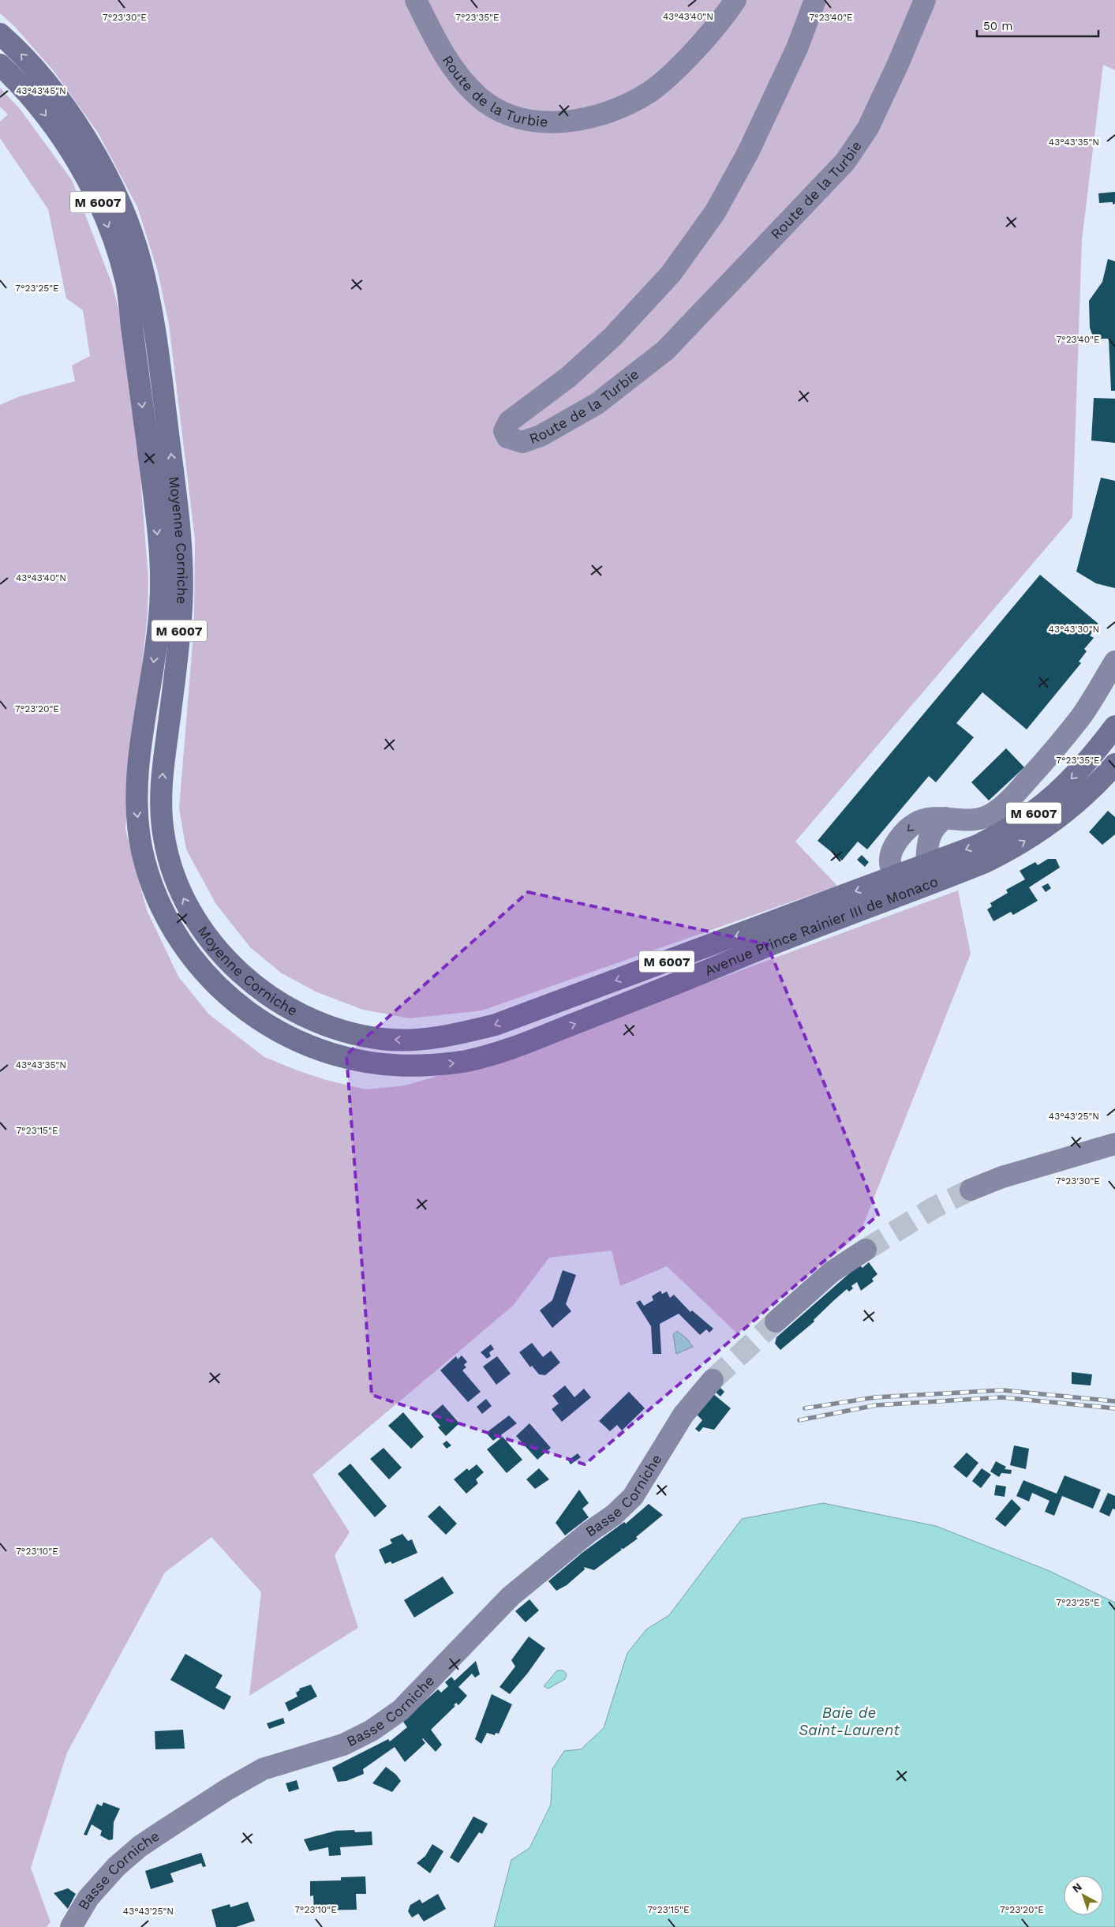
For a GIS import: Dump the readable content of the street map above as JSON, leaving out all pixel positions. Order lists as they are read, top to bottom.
{
  "streets": {
    "main road": ["M 6007", "Moyenne Corniche", "Avenue Prince Rainier III de Monaco"],
    "street": ["Route de la Turbie", "Basse Corniche"]
  },
  "crossings": [
    ["Moyenne Corniche", "Avenue Prince Rainier III de Monaco"]
  ],
  "water": ["Baie de Saint-Laurent"],
  "scale_bar": "50 m",
  "north": "top left",
  "coordinates": [
    "43°43'40\"N",
    "7°23'30\"E",
    "7°23'35\"E",
    "7°23'40\"E",
    "43°43'45\"N",
    "43°43'35\"N",
    "7°23'25\"E",
    "43°43'30\"N",
    "7°23'20\"E",
    "43°43'25\"N",
    "7°23'15\"E",
    "7°23'10\"E"
  ]
}
